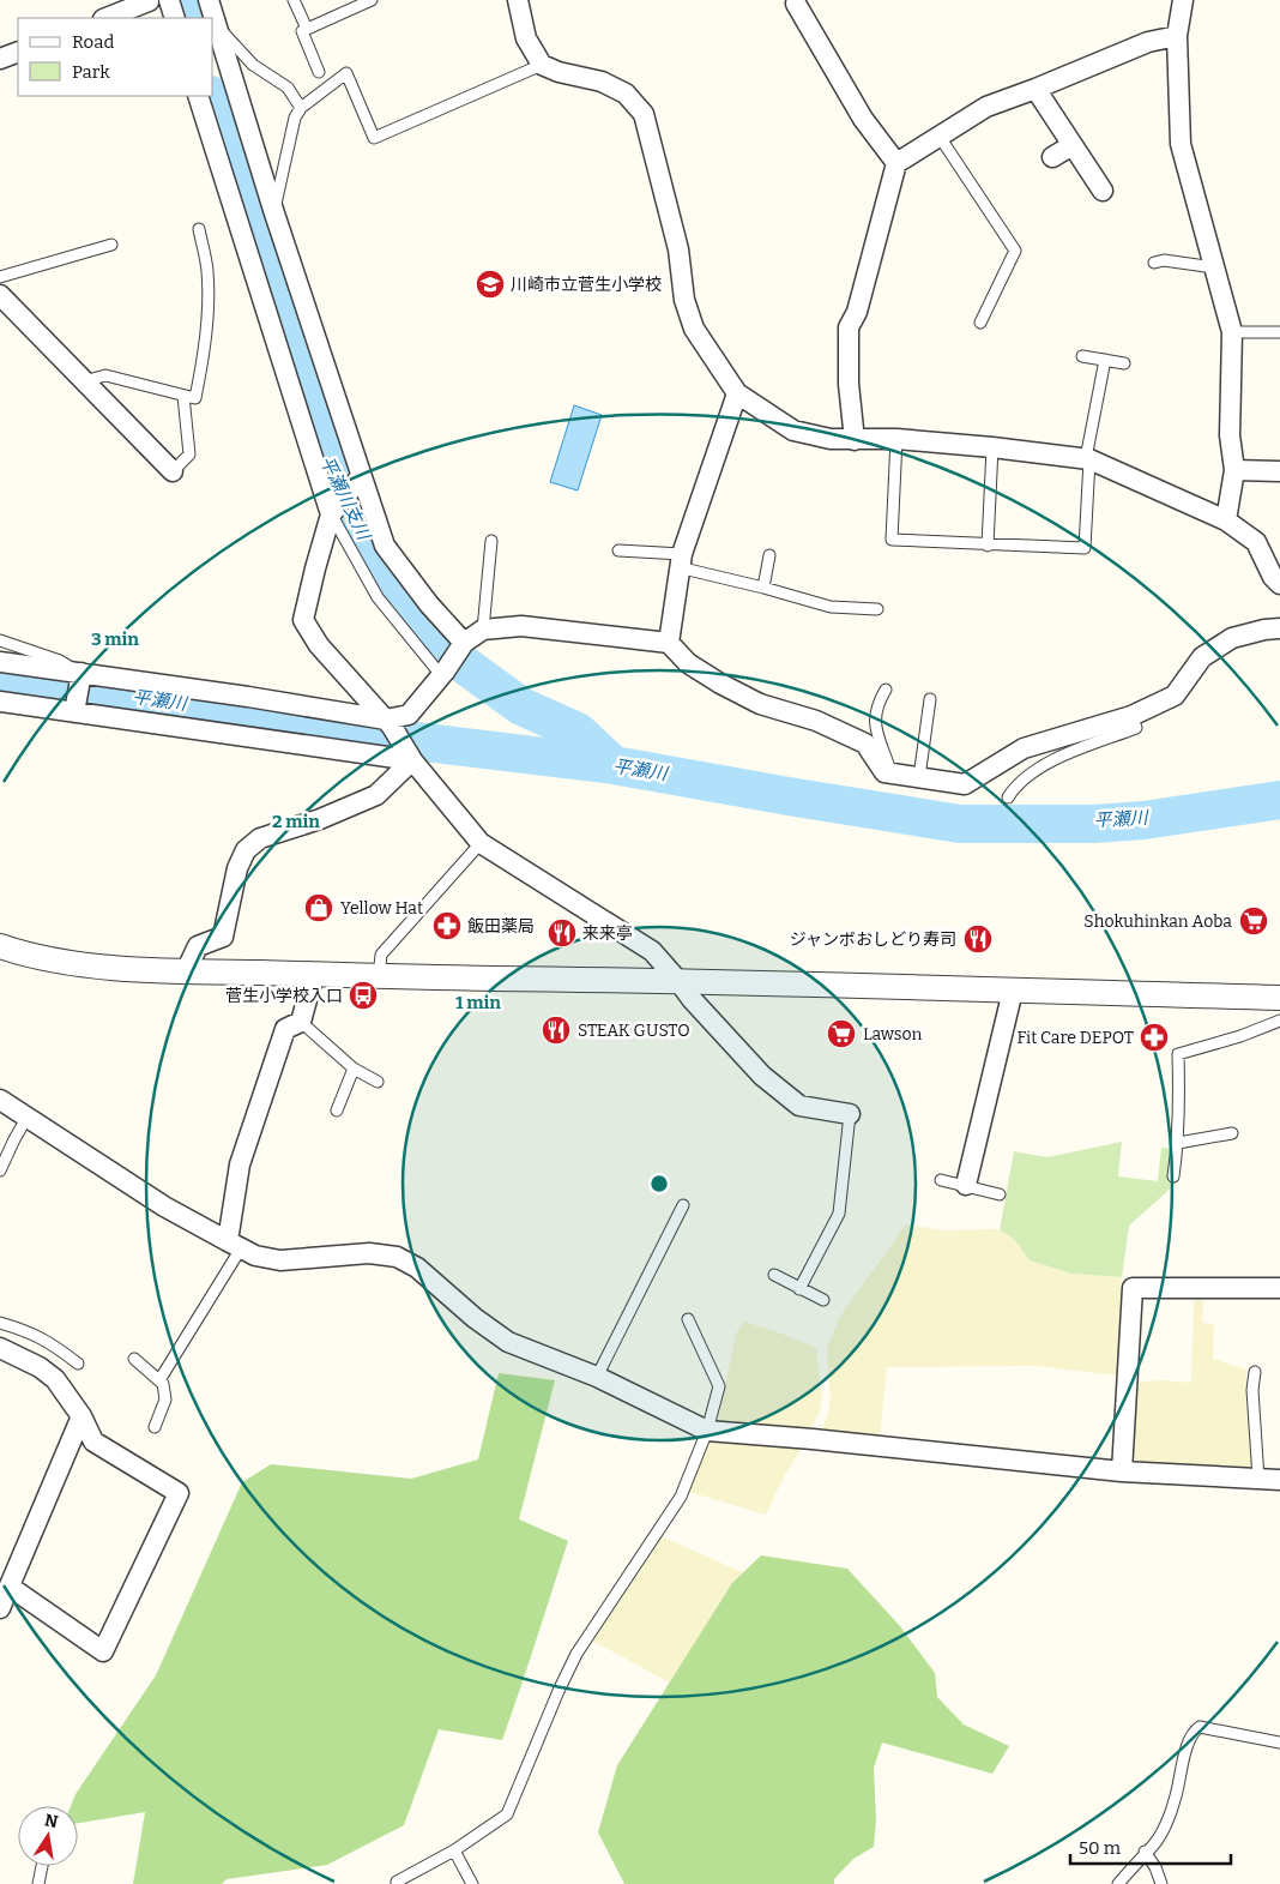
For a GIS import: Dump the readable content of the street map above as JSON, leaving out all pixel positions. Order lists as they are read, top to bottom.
{
  "water": ["平瀬川支川", "平瀬川"],
  "places": {
    "school or university": ["川崎市立菅生小学校"],
    "shop": ["Yellow Hat"],
    "supermarket": ["Shokuhinkan Aoba", "Lawson"],
    "pharmacy": ["飯田薬局", "Fit Care DEPOT"],
    "restaurant": ["来来亭", "ジャンボおしどり寿司", "STEAK GUSTO"],
    "bus stop": ["菅生小学校入口"]
  },
  "legend": ["Road", "Park"],
  "scale_bar": "50 m",
  "north": "top",
  "rings": ["3 min", "2 min", "1 min"]
}
